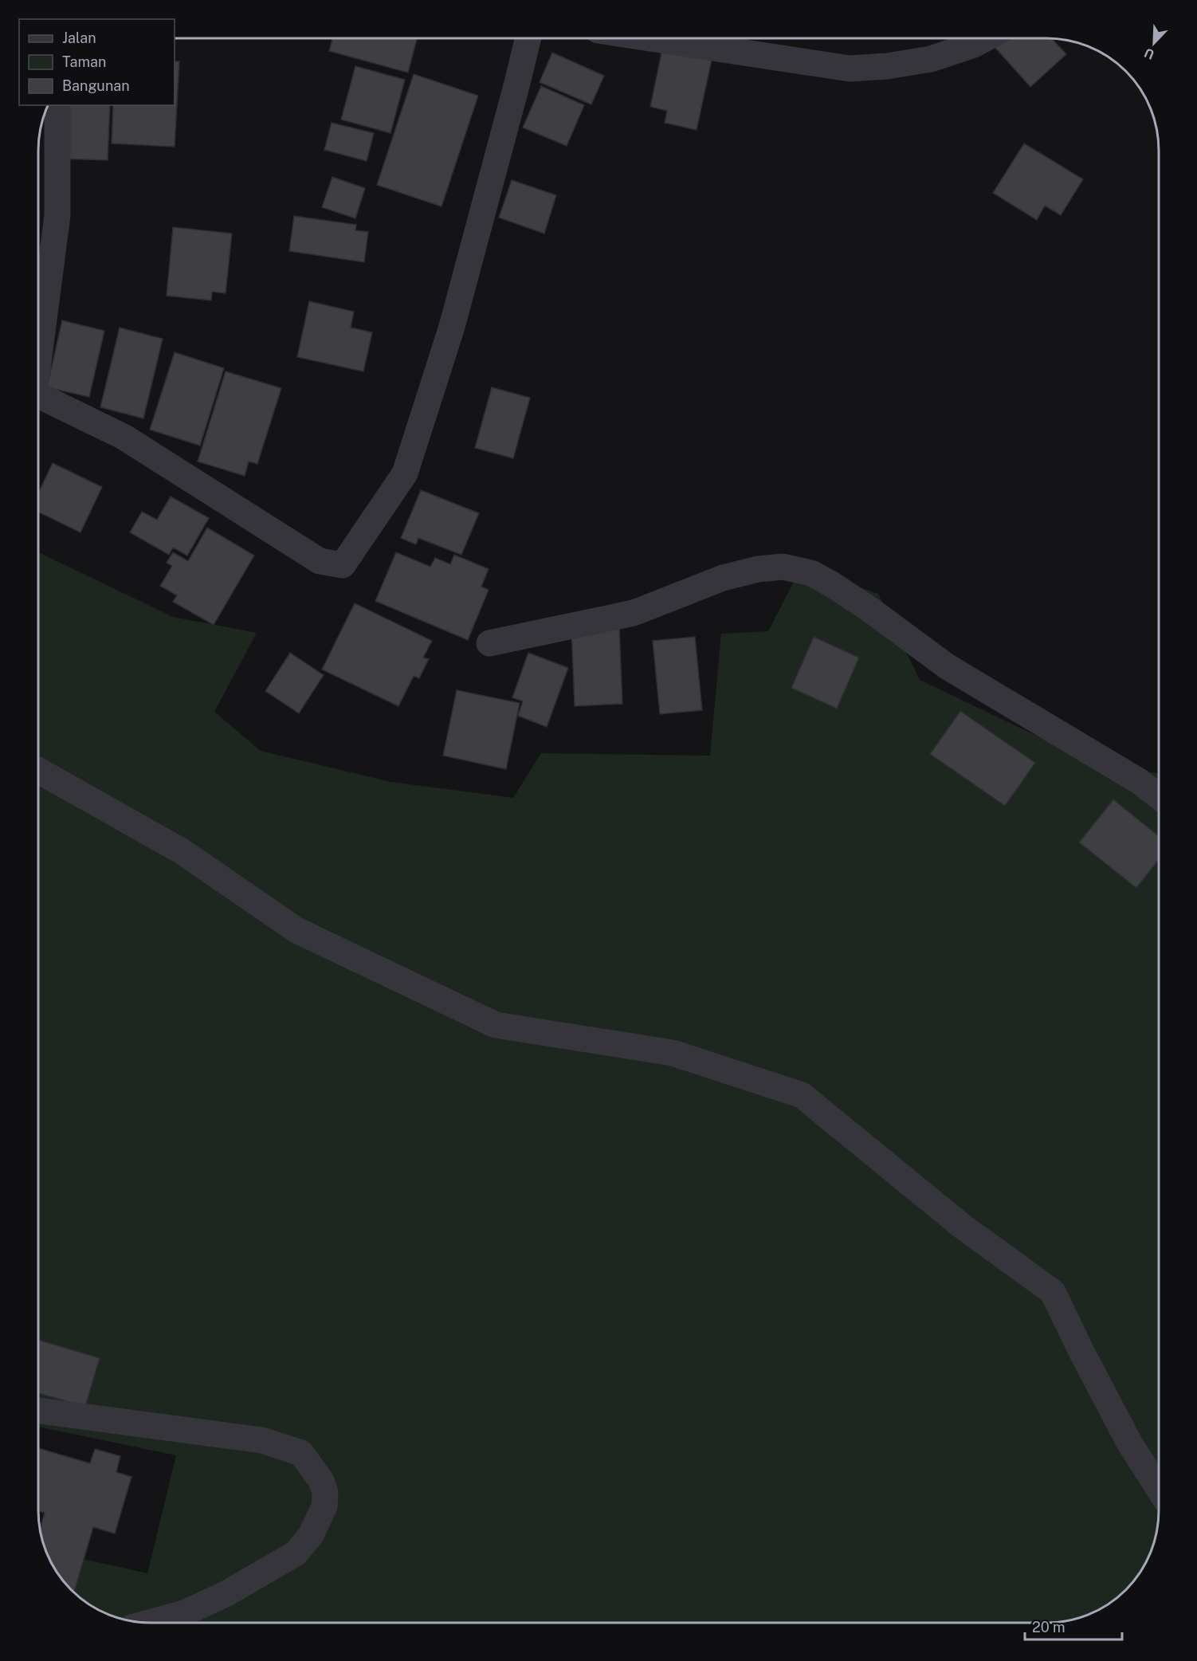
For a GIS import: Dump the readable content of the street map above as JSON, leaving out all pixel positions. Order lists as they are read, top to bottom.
{
  "legend": ["Jalan", "Taman", "Bangunan"],
  "scale_bar": "20 m",
  "north": "bottom left"
}
